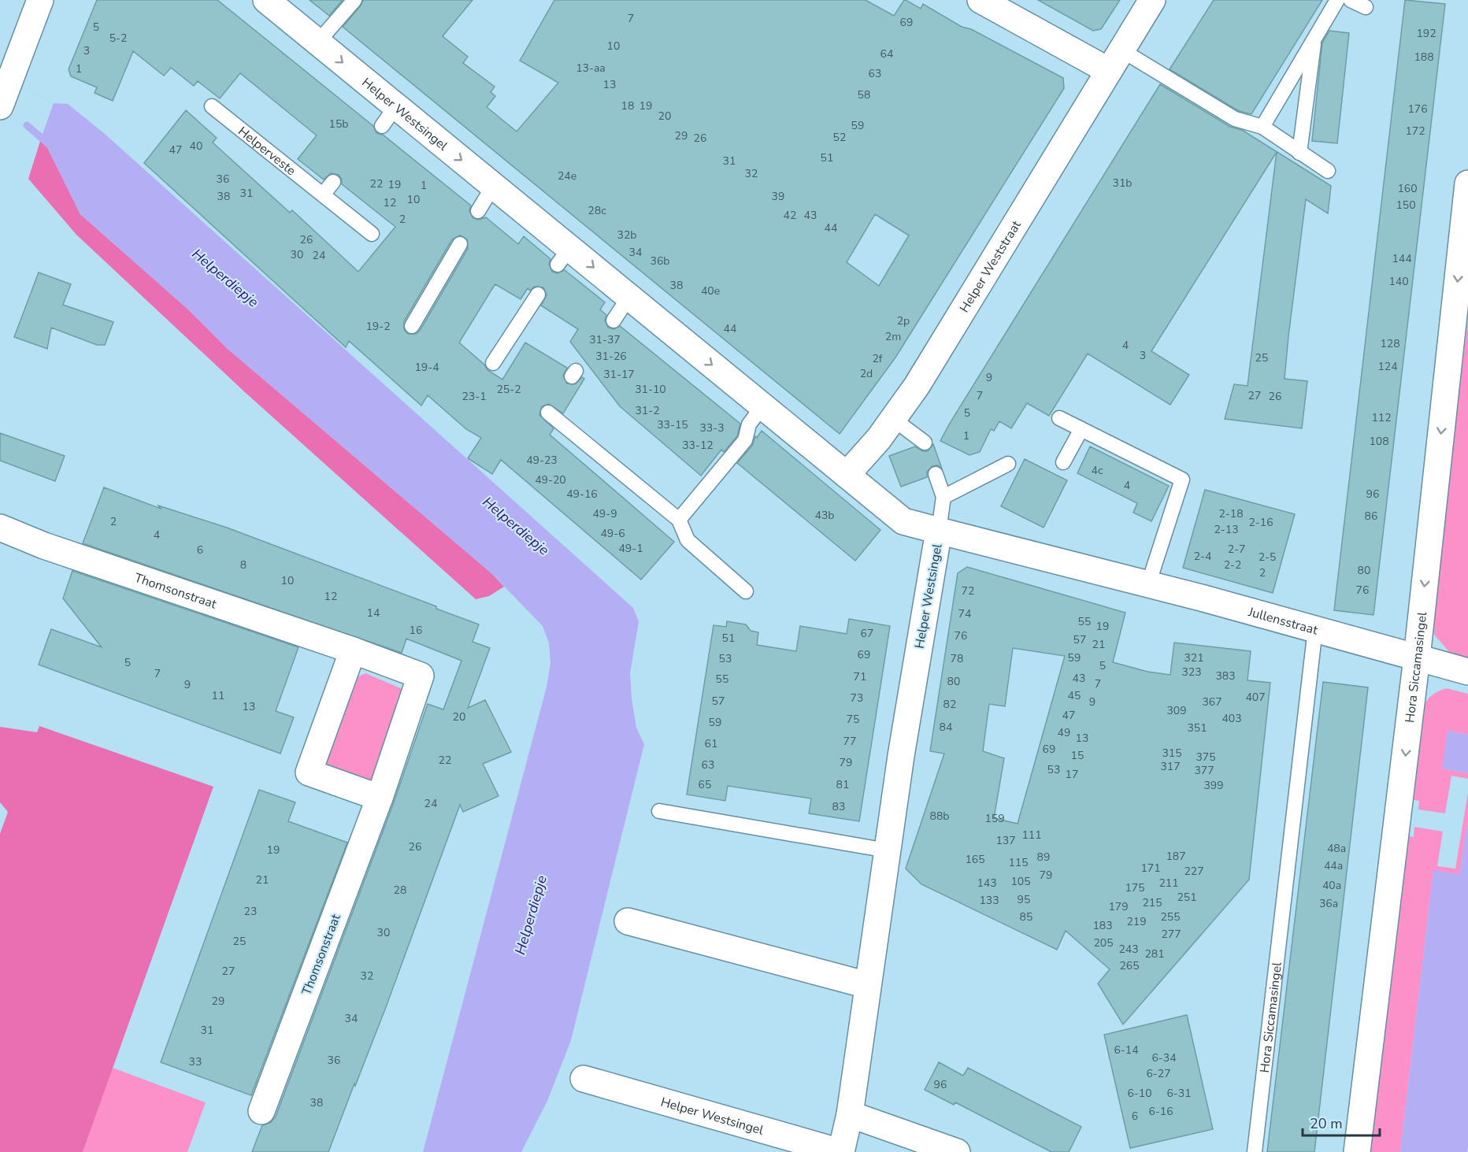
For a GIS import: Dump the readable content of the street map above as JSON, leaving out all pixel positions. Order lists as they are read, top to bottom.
{
  "streets": {
    "street": [
      "Helper Westsingel",
      "Helper Weststraat",
      "Thomsonstraat",
      "Jullensstraat",
      "Hora Siccamasingel"
    ],
    "lane": ["Helperveste"]
  },
  "crossings": [
    ["Helper Westsingel", "Helper Weststraat"],
    ["Helper Westsingel", "Jullensstraat"],
    ["Jullensstraat", "Hora Siccamasingel"]
  ],
  "one_way": ["Hora Siccamasingel"],
  "water": ["Helperdiepje"],
  "house_numbers": [
    "7",
    "69",
    "5",
    "192",
    "5-2",
    "10",
    "3",
    "64",
    "188",
    "13-aa",
    "1",
    "63",
    "13",
    "58",
    "18",
    "19",
    "176",
    "20",
    "15b",
    "59",
    "172",
    "29",
    "52",
    "26",
    "40",
    "47",
    "51",
    "31",
    "32",
    "24e",
    "36",
    "31b",
    "22",
    "19",
    "1",
    "160",
    "31",
    "38",
    "39",
    "10",
    "12",
    "150",
    "28c",
    "42",
    "43",
    "2",
    "44",
    "32b",
    "26",
    "34",
    "30",
    "24",
    "144",
    "36b",
    "140",
    "38",
    "40e",
    "2p",
    "19-2",
    "44",
    "2m",
    "31-37",
    "128",
    "4",
    "3",
    "31-26",
    "25",
    "2f",
    "124",
    "19-4",
    "2d",
    "31-17",
    "9",
    "25-2",
    "31-10",
    "7",
    "27",
    "23-1",
    "26",
    "31-2",
    "5",
    "112",
    "33-15",
    "33-3",
    "1",
    "108",
    "33-12",
    "49-23",
    "4c",
    "49-20",
    "4",
    "49-16",
    "96",
    "49-9",
    "2-18",
    "43b",
    "86",
    "2",
    "2-16",
    "2-13",
    "49-6",
    "4",
    "49-1",
    "2-7",
    "6",
    "2-4",
    "2-5",
    "8",
    "2-2",
    "80",
    "2",
    "10",
    "76",
    "72",
    "12",
    "14",
    "74",
    "55",
    "19",
    "16",
    "67",
    "76",
    "51",
    "57",
    "21",
    "69",
    "59",
    "321",
    "53",
    "78",
    "5",
    "5",
    "323",
    "7",
    "383",
    "71",
    "43",
    "55",
    "80",
    "7",
    "9",
    "11",
    "45",
    "407",
    "73",
    "57",
    "9",
    "367",
    "82",
    "13",
    "309",
    "47",
    "20",
    "403",
    "75",
    "59",
    "84",
    "351",
    "49",
    "13",
    "77",
    "61",
    "69",
    "315",
    "15",
    "375",
    "22",
    "79",
    "63",
    "317",
    "53",
    "377",
    "17",
    "65",
    "81",
    "399",
    "24",
    "83",
    "88b",
    "159",
    "111",
    "137",
    "26",
    "48a",
    "19",
    "187",
    "89",
    "165",
    "115",
    "44a",
    "171",
    "227",
    "79",
    "21",
    "105",
    "143",
    "211",
    "40a",
    "175",
    "28",
    "251",
    "95",
    "133",
    "215",
    "36a",
    "179",
    "23",
    "85",
    "255",
    "219",
    "183",
    "30",
    "277",
    "25",
    "205",
    "243",
    "281",
    "265",
    "27",
    "32",
    "29",
    "34",
    "31",
    "6-14",
    "6-34",
    "36",
    "33",
    "6-27",
    "96",
    "6-10",
    "6-31",
    "38",
    "6-16",
    "6"
  ],
  "scale_bar": "20 m"
}
